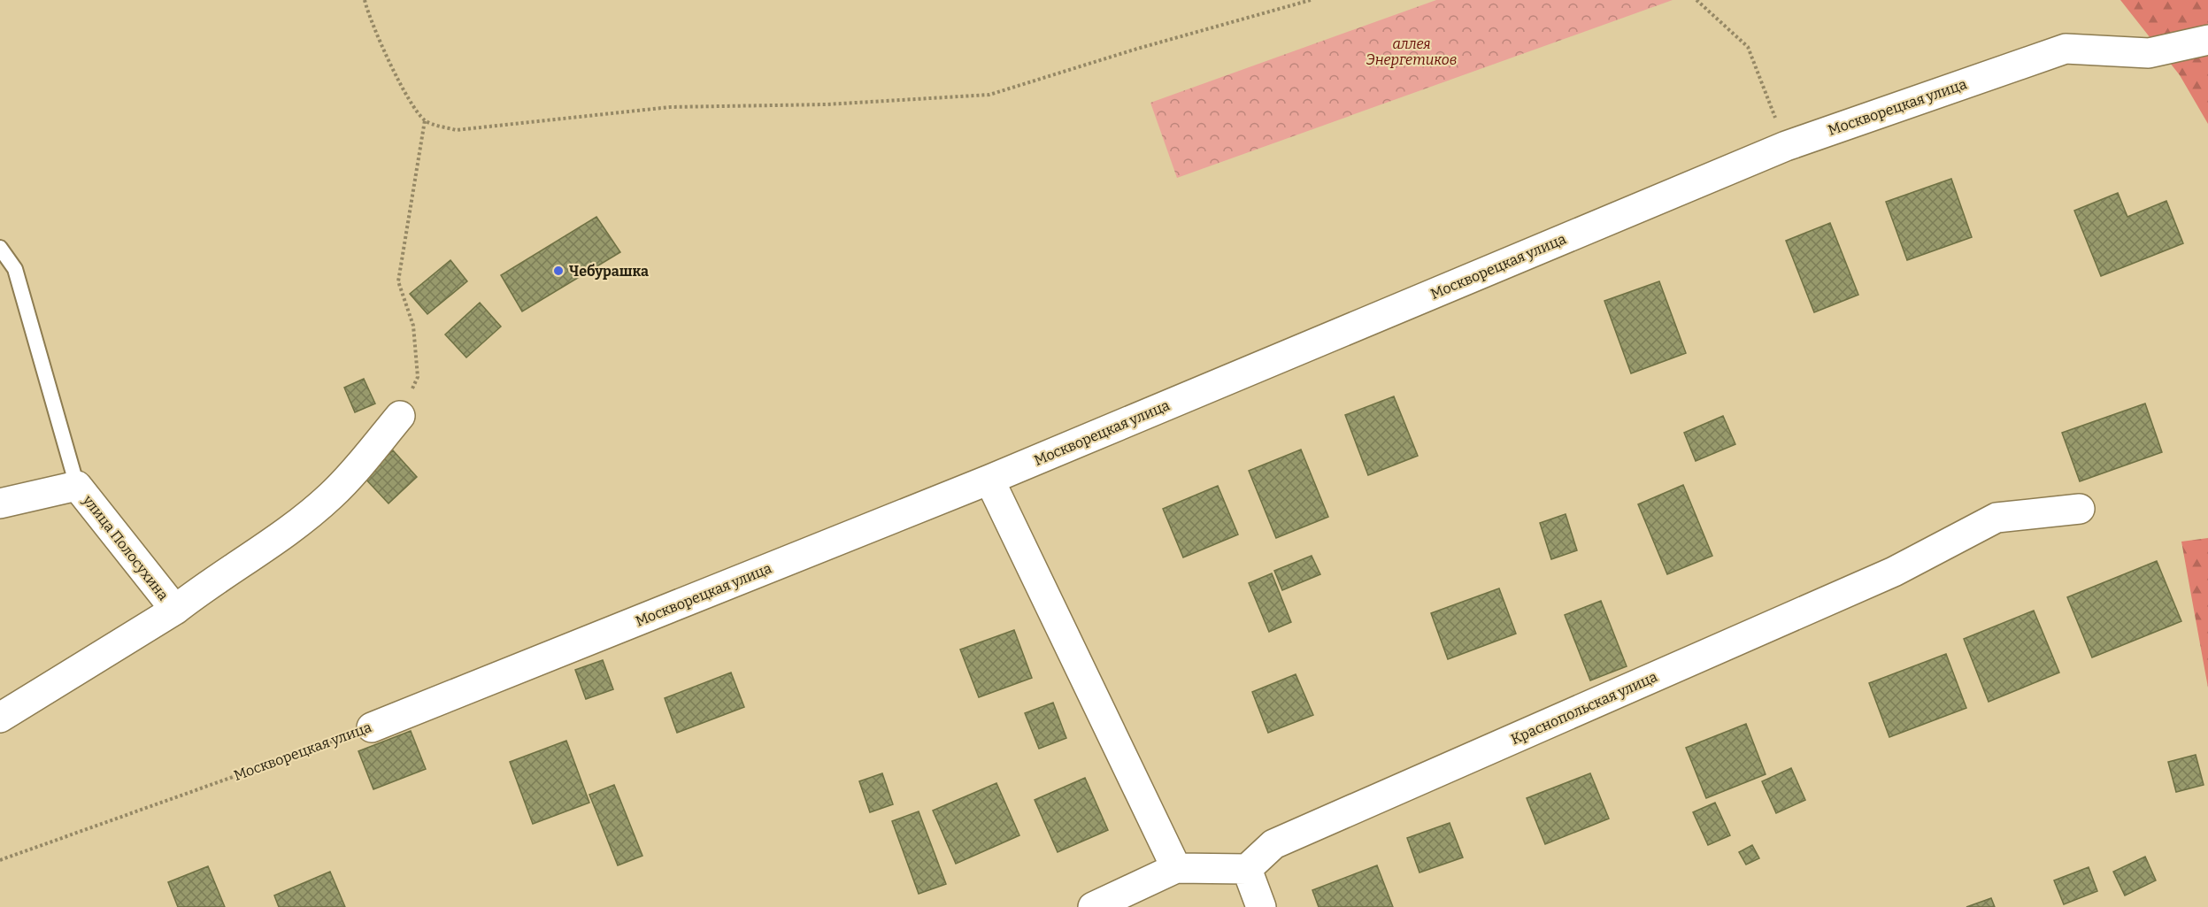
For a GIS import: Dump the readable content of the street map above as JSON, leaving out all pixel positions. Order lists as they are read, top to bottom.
{
  "streets": {
    "street": ["Москворецкая улица", "улица Полосухина", "Краснопольская улица"]
  },
  "parks": ["аллея Энергетиков"],
  "places": ["Чебурашка"]
}
